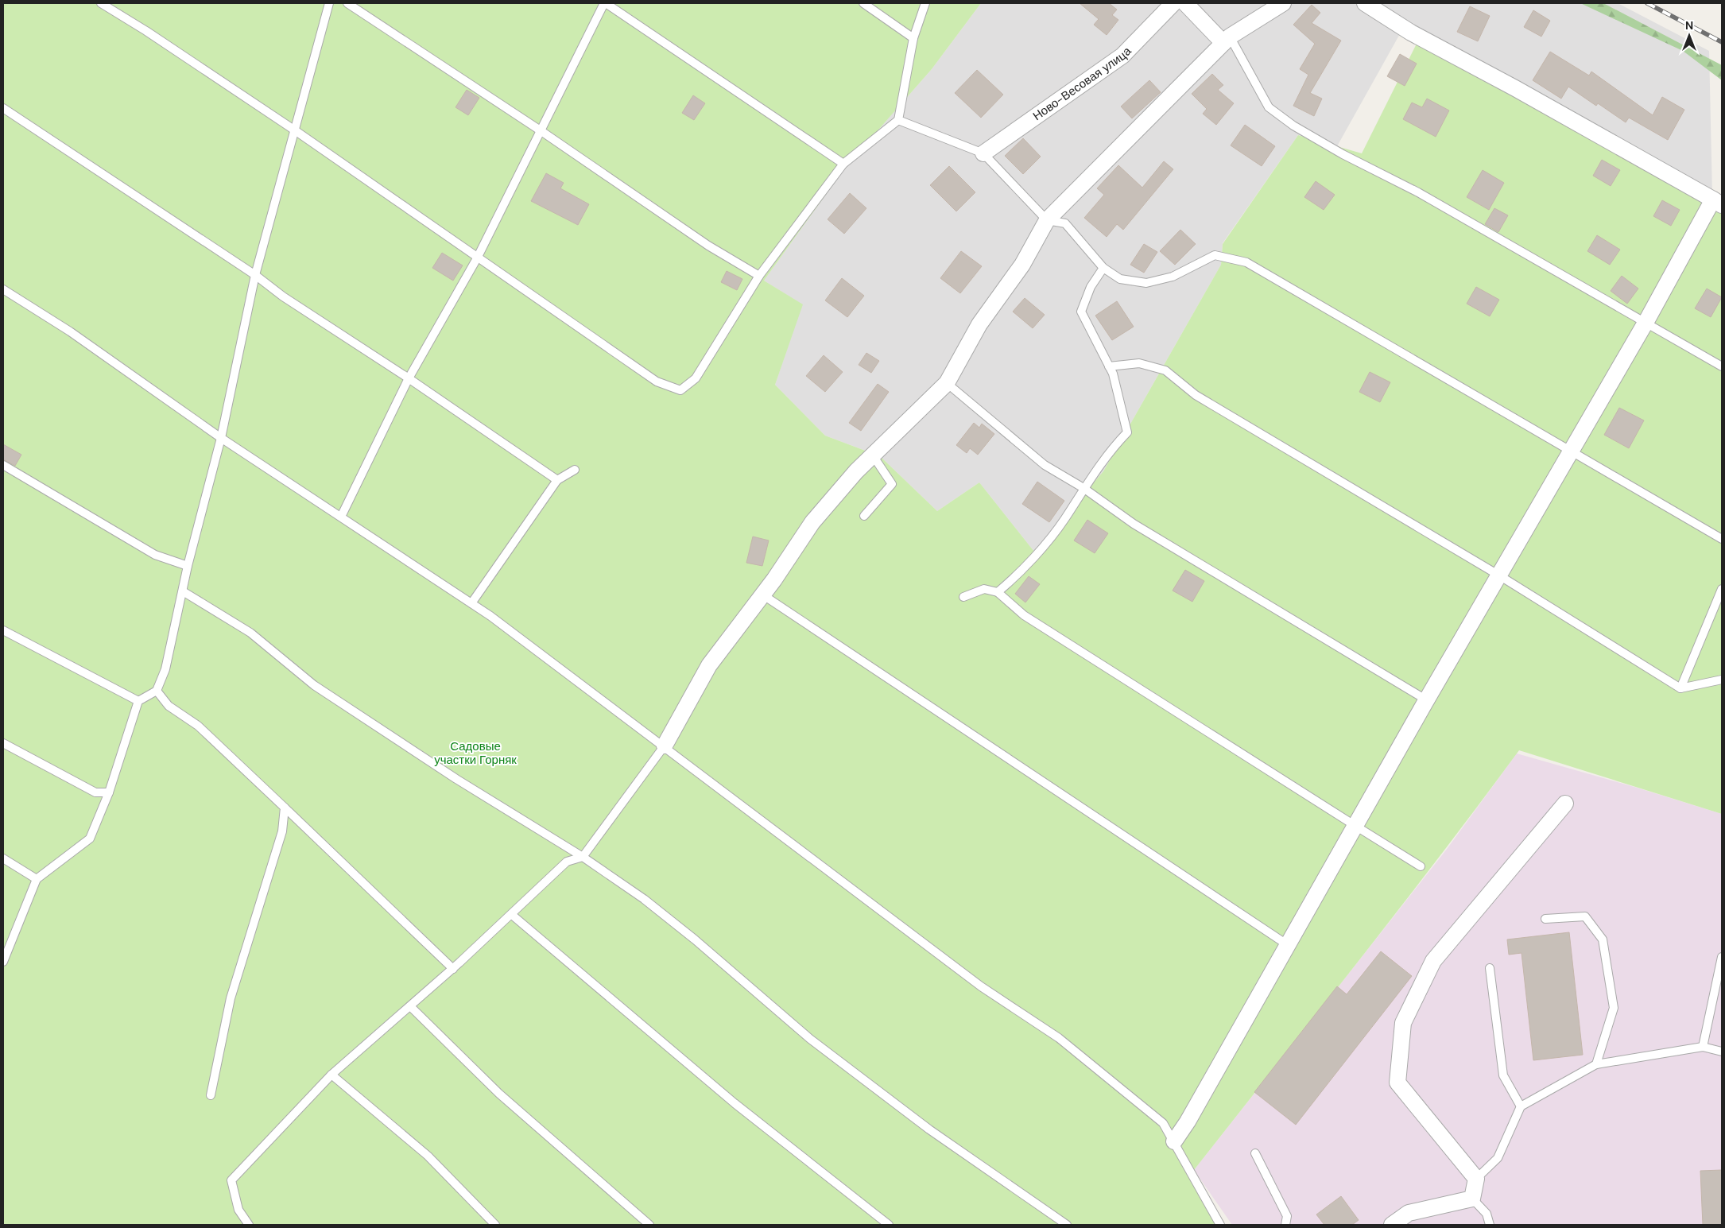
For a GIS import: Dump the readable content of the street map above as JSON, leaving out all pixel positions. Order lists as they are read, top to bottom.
{
  "streets": {
    "street": ["Ново-Весовая улица"]
  },
  "parks": ["Садовые участки Горняк"],
  "north": "top"
}
